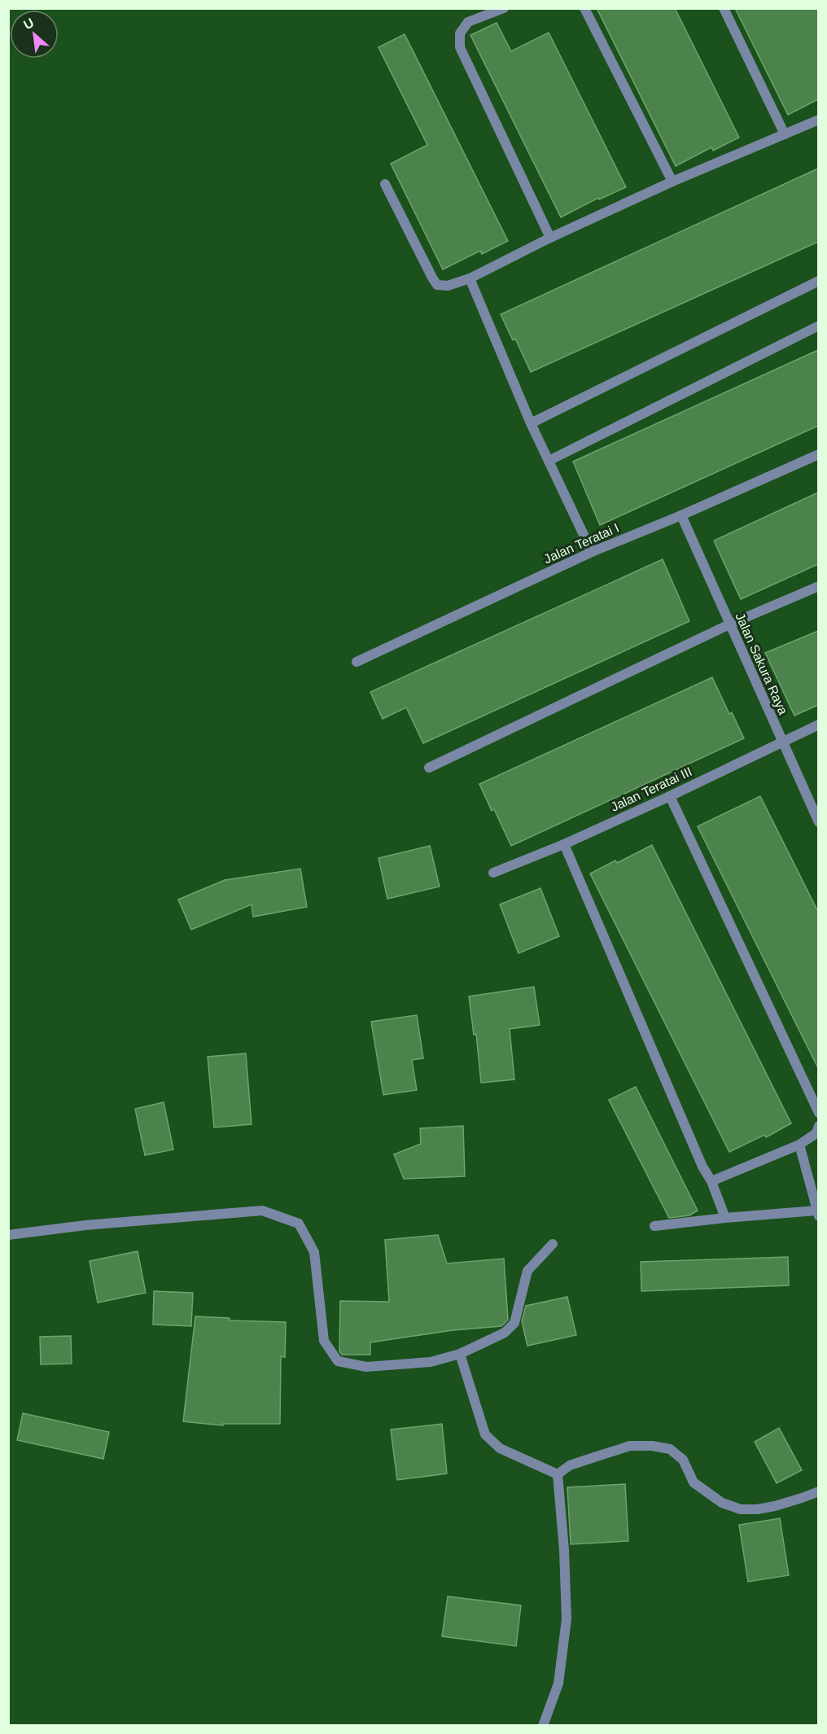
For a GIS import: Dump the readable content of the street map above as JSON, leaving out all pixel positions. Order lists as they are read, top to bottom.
{
  "streets": {
    "street": ["Jalan Teratai I", "Jalan Sakura Raya", "Jalan Teratai III"]
  },
  "crossings": [
    ["Jalan Teratai I", "Jalan Sakura Raya"],
    ["Jalan Sakura Raya", "Jalan Teratai III"]
  ],
  "north": "top left"
}
